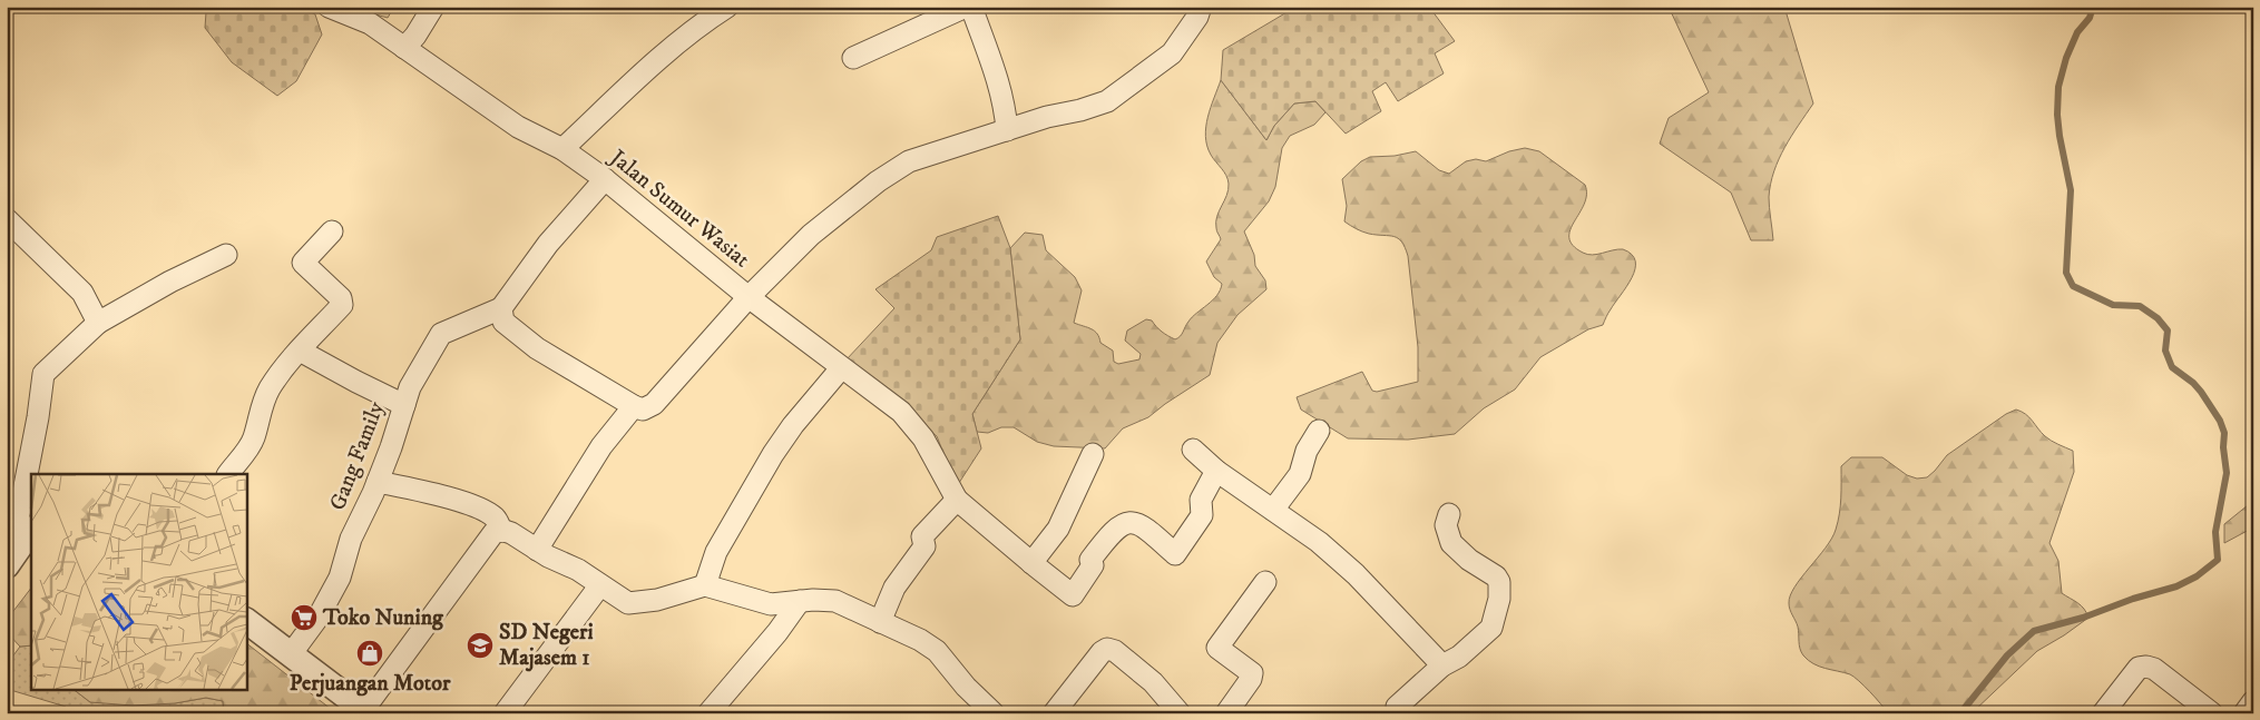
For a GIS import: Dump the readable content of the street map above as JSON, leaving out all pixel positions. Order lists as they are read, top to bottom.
{
  "streets": {
    "street": ["Jalan Sumur Wasiat", "Gang Family"]
  },
  "places": {
    "supermarket": ["Toko Nuning"],
    "school or university": ["SD Negeri Majasem 1"],
    "shop": ["Perjuangan Motor"]
  }
}
